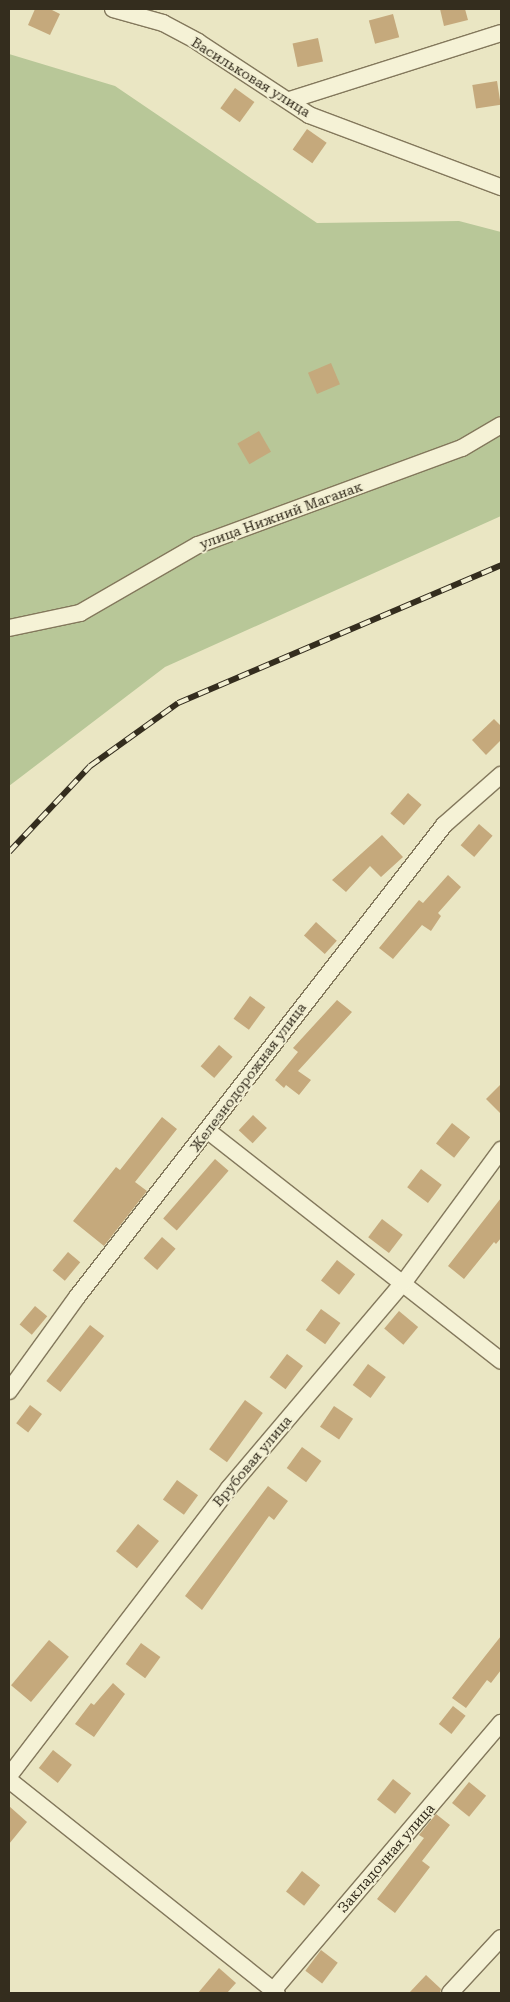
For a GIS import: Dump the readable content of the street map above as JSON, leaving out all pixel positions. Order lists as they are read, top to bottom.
{
  "streets": {
    "street": [
      "Васильковая улица",
      "улица Нижний Маганак",
      "Железнодорожная улица",
      "Врубовая улица",
      "Закладочная улица"
    ]
  }
}
